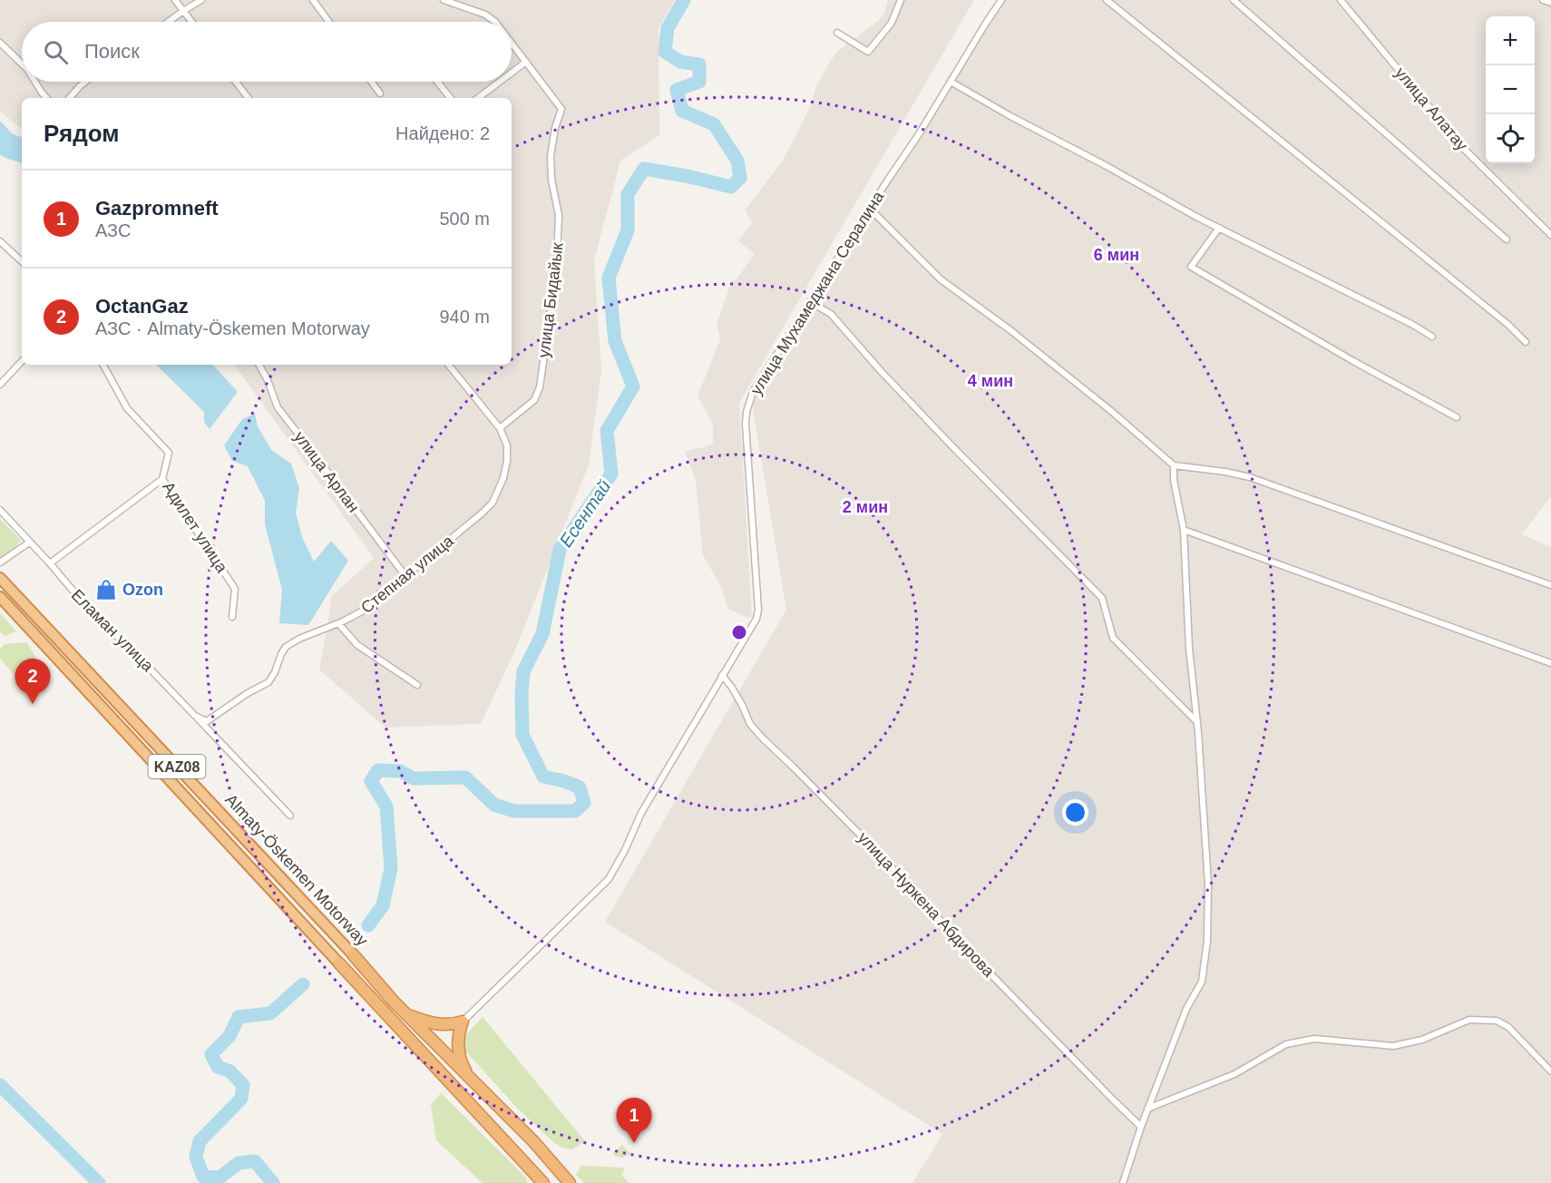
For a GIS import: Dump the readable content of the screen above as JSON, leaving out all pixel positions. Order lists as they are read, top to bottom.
{
  "streets": {
    "highway": ["KAZ08", "Almaty-Öskemen Motorway"],
    "street": [
      "улица Алатау",
      "улица Мухамеджана Сералина",
      "улица Бидайык",
      "улица Арлан",
      "Адилет улица",
      "Степная улица",
      "Еламан улица",
      "улица Нуркена Абдирова"
    ]
  },
  "crossings": [
    ["улица Мухамеджана Сералина", "улица Нуркена Абдирова"],
    ["улица Бидайык", "Степная улица"],
    ["улица Арлан", "Степная улица"],
    ["Степная улица", "Еламан улица"]
  ],
  "water": ["Есентай"],
  "places": {
    "shop": ["Ozon"]
  },
  "page": {
    "map_buttons": ["+", "−"],
    "search": "Поиск",
    "heading": ["Рядом", "Найдено: 2"],
    "list": [
      {
        "mark": "1",
        "name": "Gazpromneft",
        "note": "АЗС",
        "value": "500 m"
      },
      {
        "mark": "2",
        "name": "OctanGaz",
        "note": "АЗС · Almaty-Öskemen Motorway",
        "value": "940 m"
      }
    ],
    "pins": ["2", "1"]
  },
  "rings": ["6 мин", "4 мин", "2 мин"]
}
